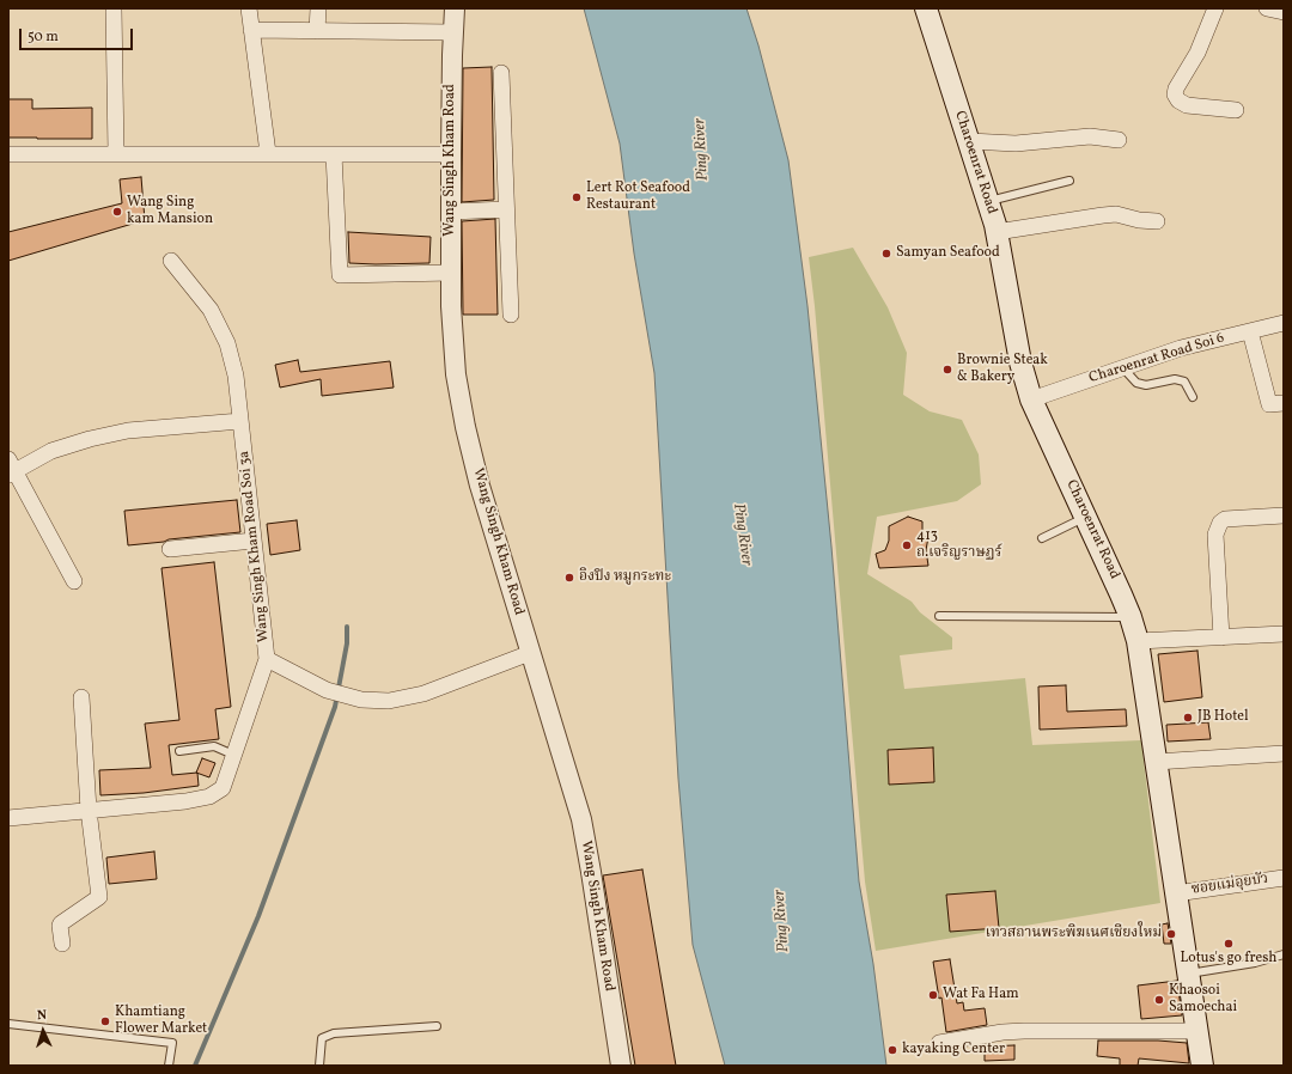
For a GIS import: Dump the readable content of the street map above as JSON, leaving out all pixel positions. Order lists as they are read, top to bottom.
{
  "streets": {
    "main road": ["Charoenrat Road"],
    "street": [
      "Wang Singh Kham Road",
      "Charoenrat Road Soi 6",
      "Wang Singh Kham Road Soi 3a",
      "ซอยแม่อุยบัว"
    ]
  },
  "crossings": [
    ["Wang Singh Kham Road", "Wang Singh Kham Road Soi 3a"],
    ["Charoenrat Road", "Charoenrat Road Soi 6"],
    ["Charoenrat Road", "ซอยแม่อุยบัว"]
  ],
  "water": ["Ping River"],
  "places": [
    "Lert Rot Seafood Restaurant",
    "Wang Sing kam Mansion",
    "Samyan Seafood",
    "Brownie Steak & Bakery",
    "413 ถ.เจริญราษฏร์",
    "อิงปิง หมูกระทะ",
    "JB Hotel",
    "เทวสถานพระพิฆเนศเชียงใหม่",
    "Lotus's go fresh",
    "Wat Fa Ham",
    "Khaosoi Samoechai",
    "Khamtiang Flower Market",
    "kayaking Center"
  ],
  "scale_bar": "50 m",
  "north": "top"
}
